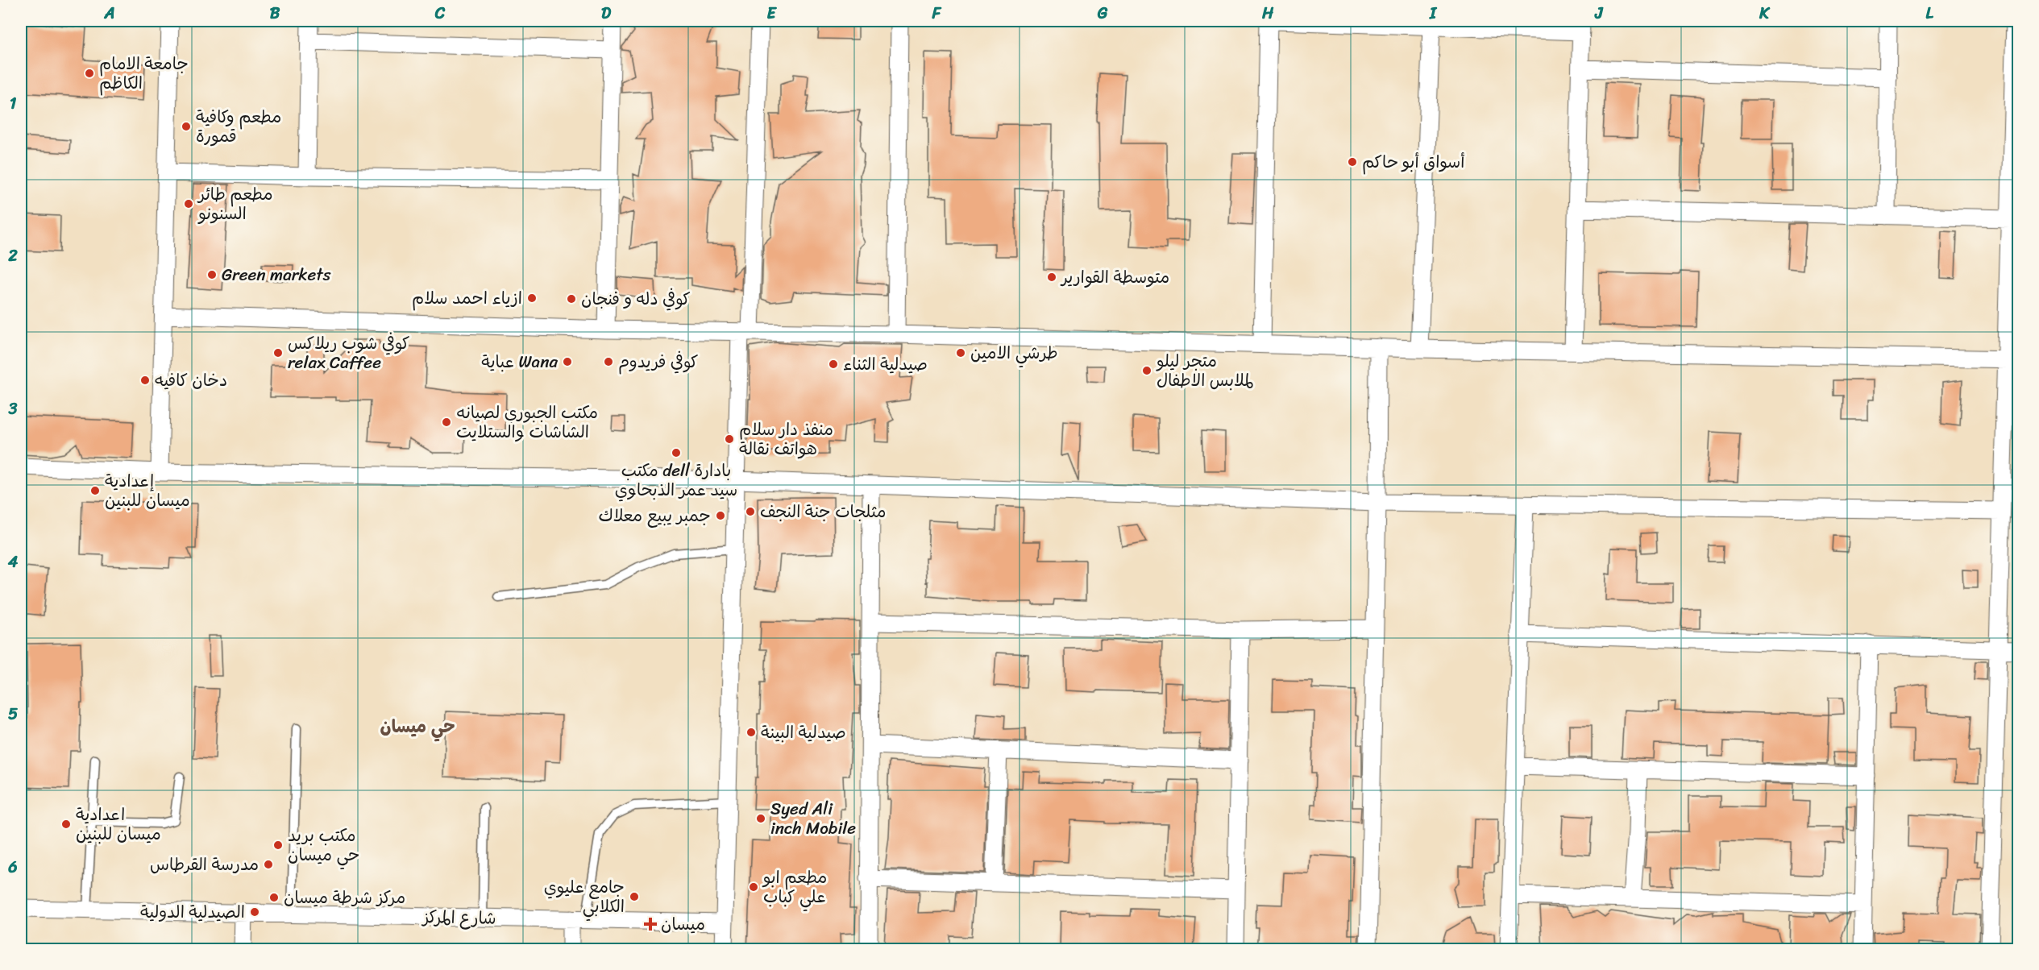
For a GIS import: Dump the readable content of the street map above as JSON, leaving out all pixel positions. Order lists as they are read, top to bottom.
{
  "streets": {
    "street": ["شارع المركز"]
  },
  "districts": ["حي ميسان"],
  "places": {
    "other": [
      "جامعة الامام الكاظم",
      "مطعم وكافية قمورة",
      "أسواق أبو حاكم",
      "مطعم طائر السنونو",
      "Green markets",
      "متوسطة القوارير",
      "ازياء احمد سلام",
      "كوفي دله و فنجان",
      "كوفي شوب ريلاكس relax Caffee",
      "طرشي الامين",
      "عباية Wana",
      "كوفي فريدوم",
      "صيدلية الثناء",
      "متجر ليلو لملابس الاطفال",
      "دخان كافيه",
      "مكتب الجبوري لصيانه الشاشات والستلايت",
      "منفذ دار سلام هواتف نقالة",
      "مكتب dell بادارة سيد عمر الذبحاوي",
      "إعدادية ميسان للبنين",
      "مثلجات جنة النجف",
      "جمبر يبيع معلاك",
      "صيدلية البينة",
      "Syed Ali inch Mobile",
      "اعدادية ميسان للبنين",
      "مكتب بريد حي ميسان",
      "مدرسة القرطاس",
      "مطعم ابو علي كباب",
      "جامع عليوي الكلابي",
      "مركز شرطة ميسان",
      "الصيدلية الدولية"
    ],
    "health": ["ميسان"]
  },
  "grid": {
    "columns": [
      "A",
      "B",
      "C",
      "D",
      "E",
      "F",
      "G",
      "H",
      "I",
      "J",
      "K",
      "L"
    ],
    "rows": [
      "1",
      "2",
      "3",
      "4",
      "5",
      "6"
    ]
  }
}
